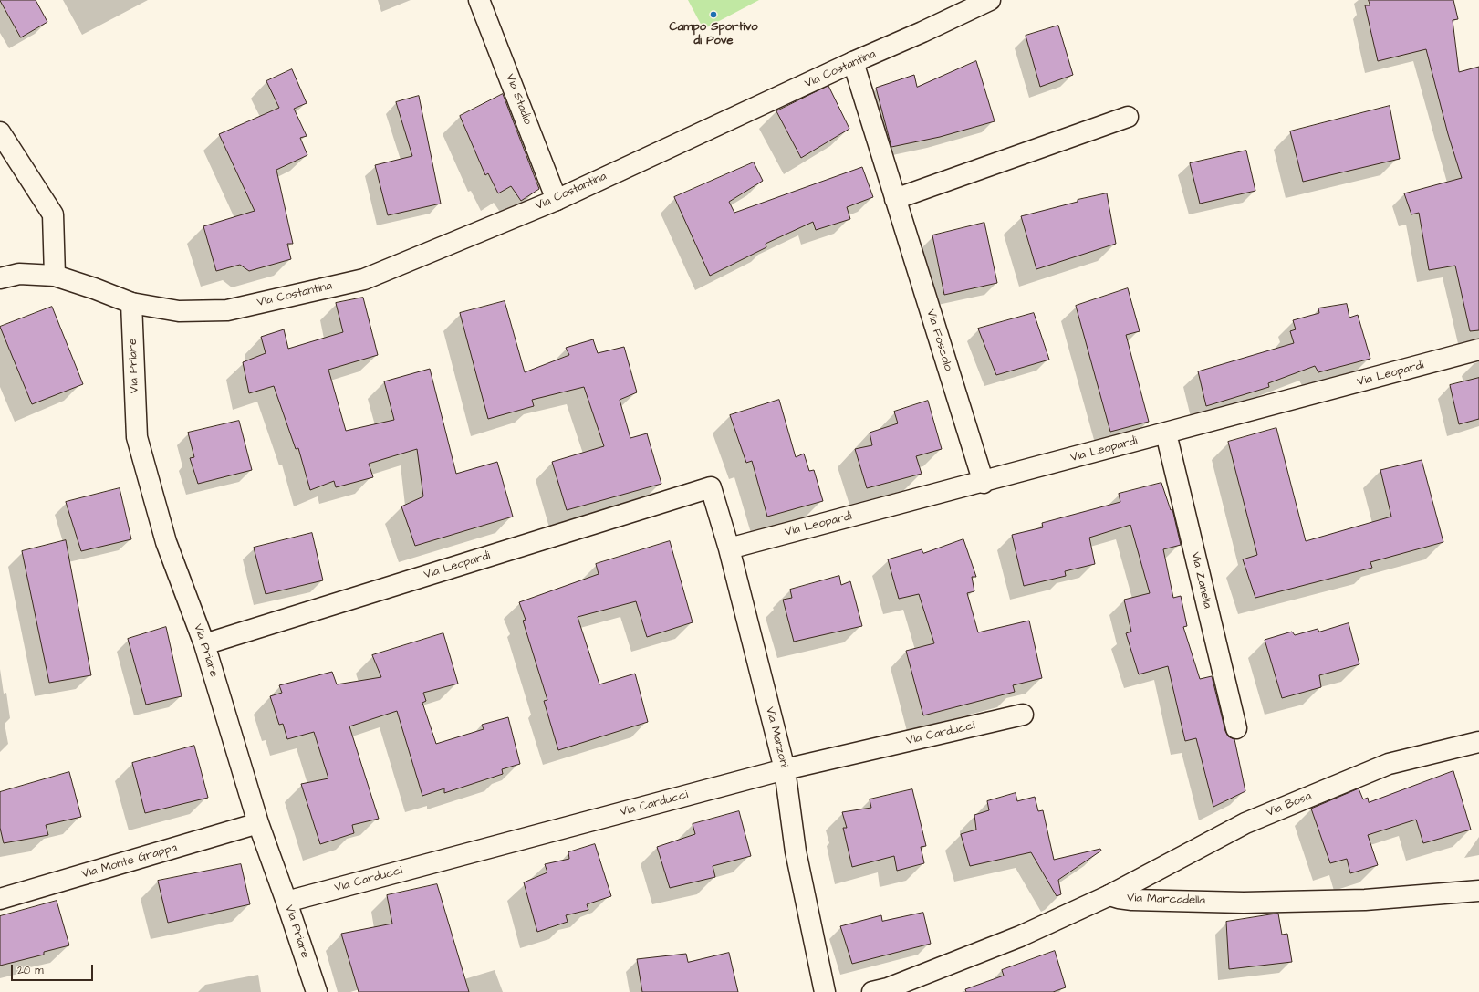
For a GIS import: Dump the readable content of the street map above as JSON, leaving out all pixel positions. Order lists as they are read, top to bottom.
{
  "streets": {
    "street": [
      "Via Costantina",
      "Via Stadio",
      "Via Foscolo",
      "Via Priare",
      "Via Leopardi",
      "Via Zanella",
      "Via Carducci",
      "Via Manzoni",
      "Via Bosa",
      "Via Monte Grappa",
      "Via Marcadella"
    ]
  },
  "crossings": [
    ["Via Costantina", "Via Stadio"],
    ["Via Costantina", "Via Foscolo"],
    ["Via Costantina", "Via Priare"],
    ["Via Foscolo", "Via Leopardi"],
    ["Via Priare", "Via Leopardi"],
    ["Via Priare", "Via Carducci"],
    ["Via Priare", "Via Monte Grappa"],
    ["Via Leopardi", "Via Zanella"],
    ["Via Leopardi", "Via Manzoni"],
    ["Via Carducci", "Via Manzoni"],
    ["Via Bosa", "Via Marcadella"]
  ],
  "places": ["Campo Sportivo di Pove"],
  "scale_bar": "20 m"
}
